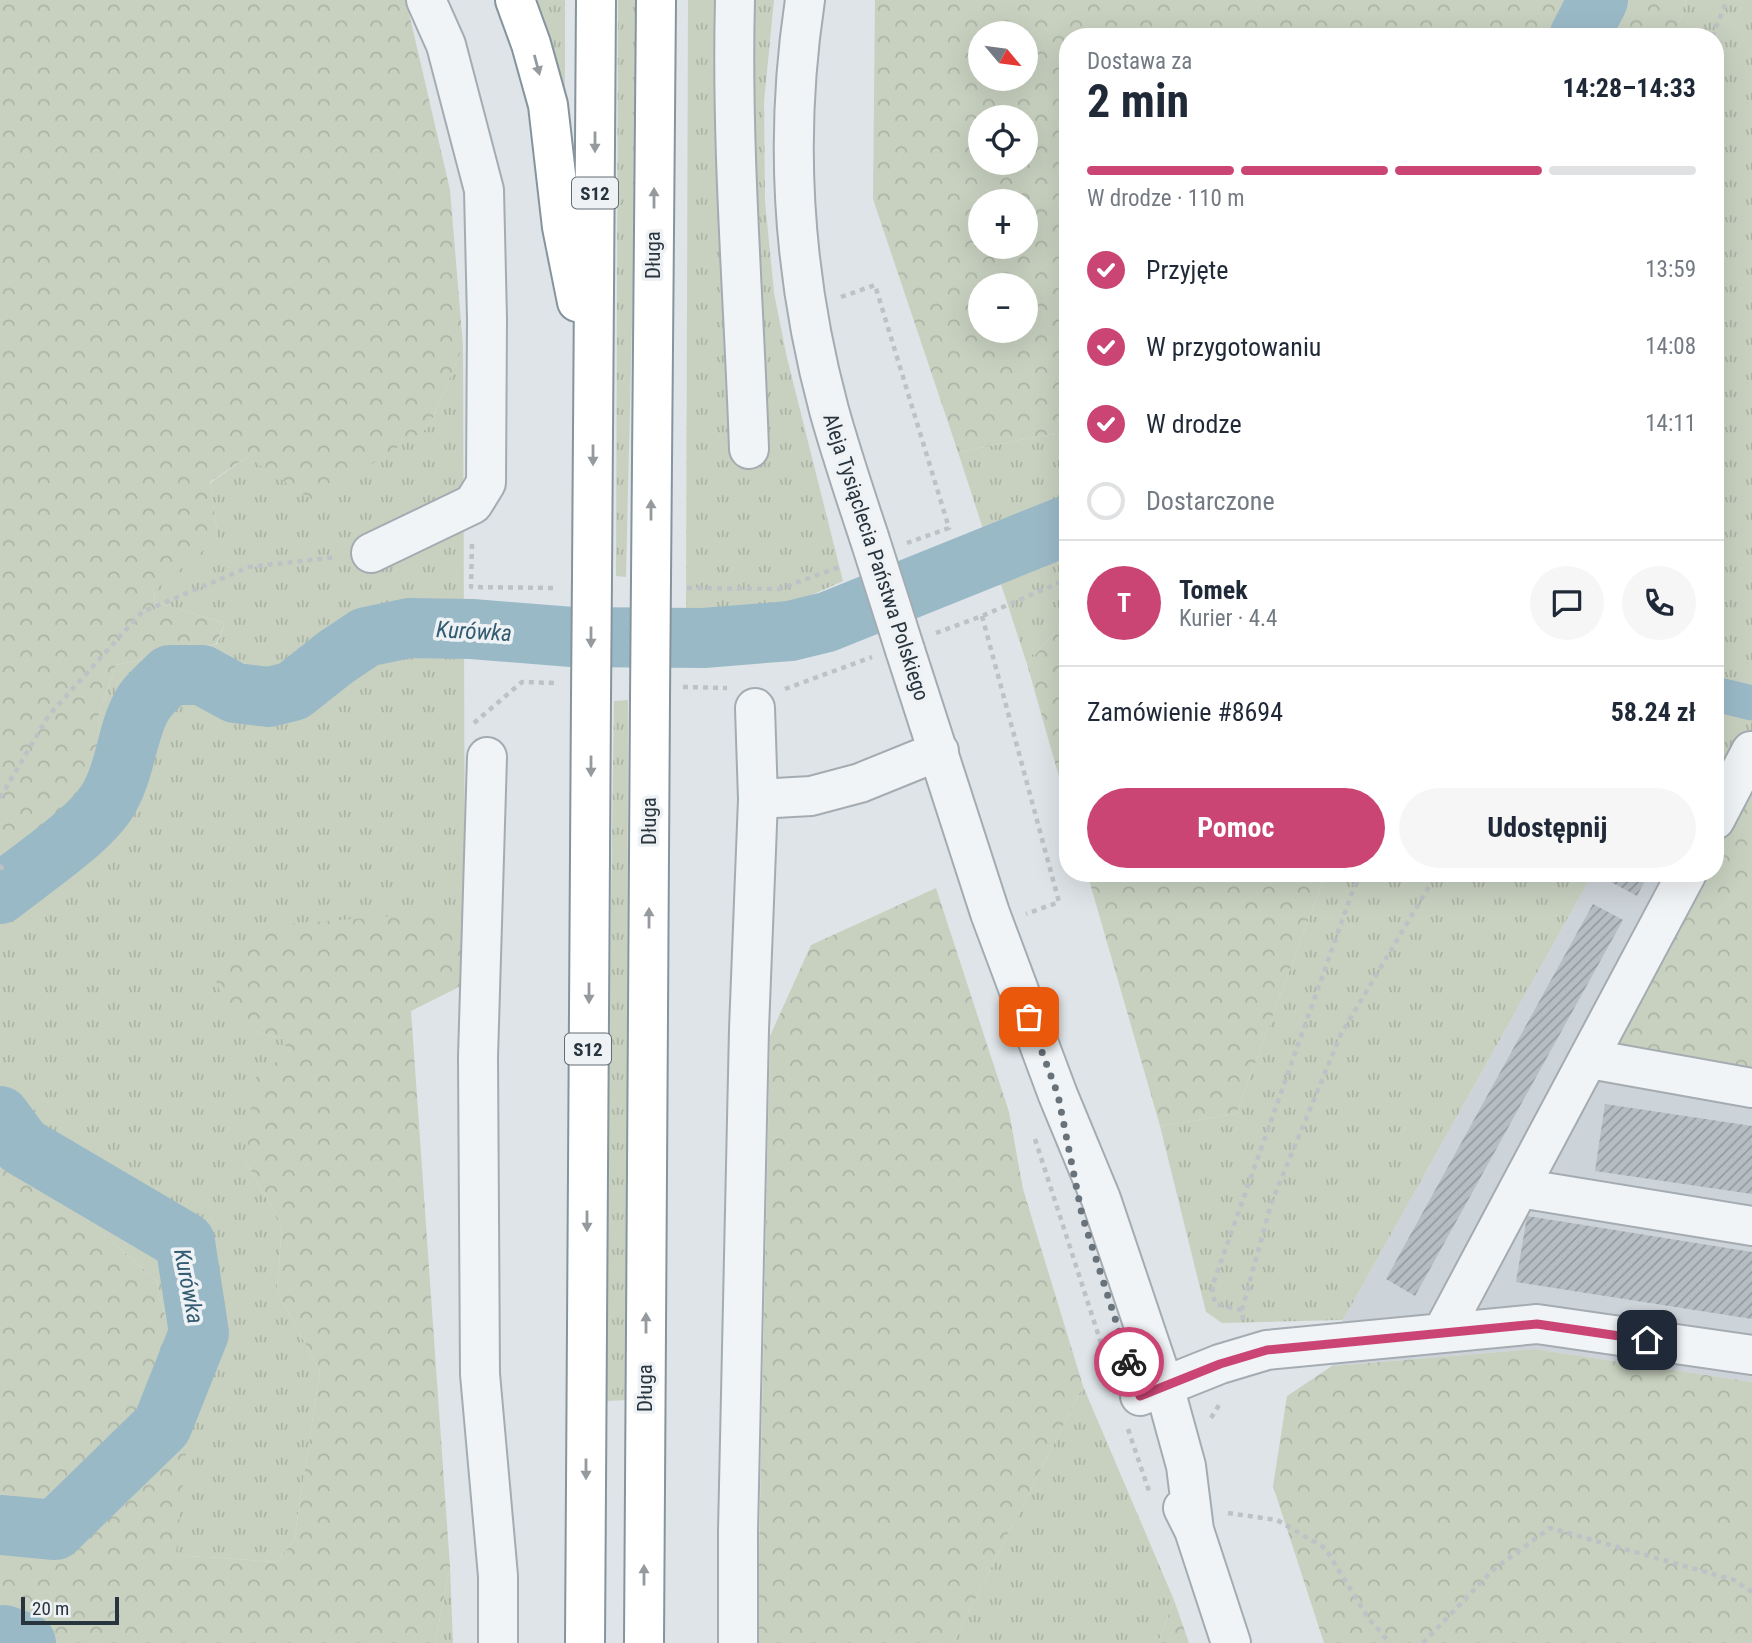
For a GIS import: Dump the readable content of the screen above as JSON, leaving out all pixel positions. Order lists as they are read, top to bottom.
{
  "streets": {
    "highway": ["S12", "Długa"],
    "street": ["Aleja Tysiąclecia Państwa Polskiego"]
  },
  "water": ["Kurówka"],
  "scale_bar": "20 m",
  "north": "bottom right",
  "page": {
    "map_buttons": ["+", "−"],
    "heading": ["2 min", "Dostawa za", "14:28–14:33"],
    "panel": [
      "Tomek",
      "Kurier · 4.4",
      "Zamówienie #8694",
      "58.24 zł"
    ],
    "bar": "W drodze · 110 m",
    "list": [
      ["Przyjęte", "13:59"],
      ["W przygotowaniu", "14:08"],
      ["W drodze", "14:11"],
      "Dostarczone"
    ],
    "round": "T",
    "buttons": ["Pomoc", "Udostępnij"],
    "scale": "20 m"
  }
}
